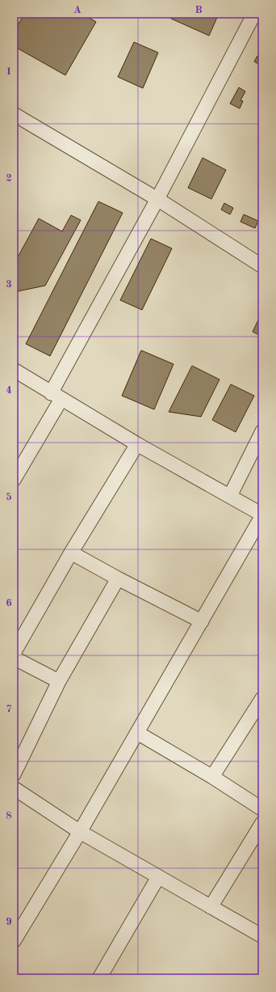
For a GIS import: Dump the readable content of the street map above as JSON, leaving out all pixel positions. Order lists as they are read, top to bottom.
{
  "grid": {
    "columns": ["A", "B"],
    "rows": [
      "1",
      "2",
      "3",
      "4",
      "5",
      "6",
      "7",
      "8",
      "9"
    ]
  }
}
